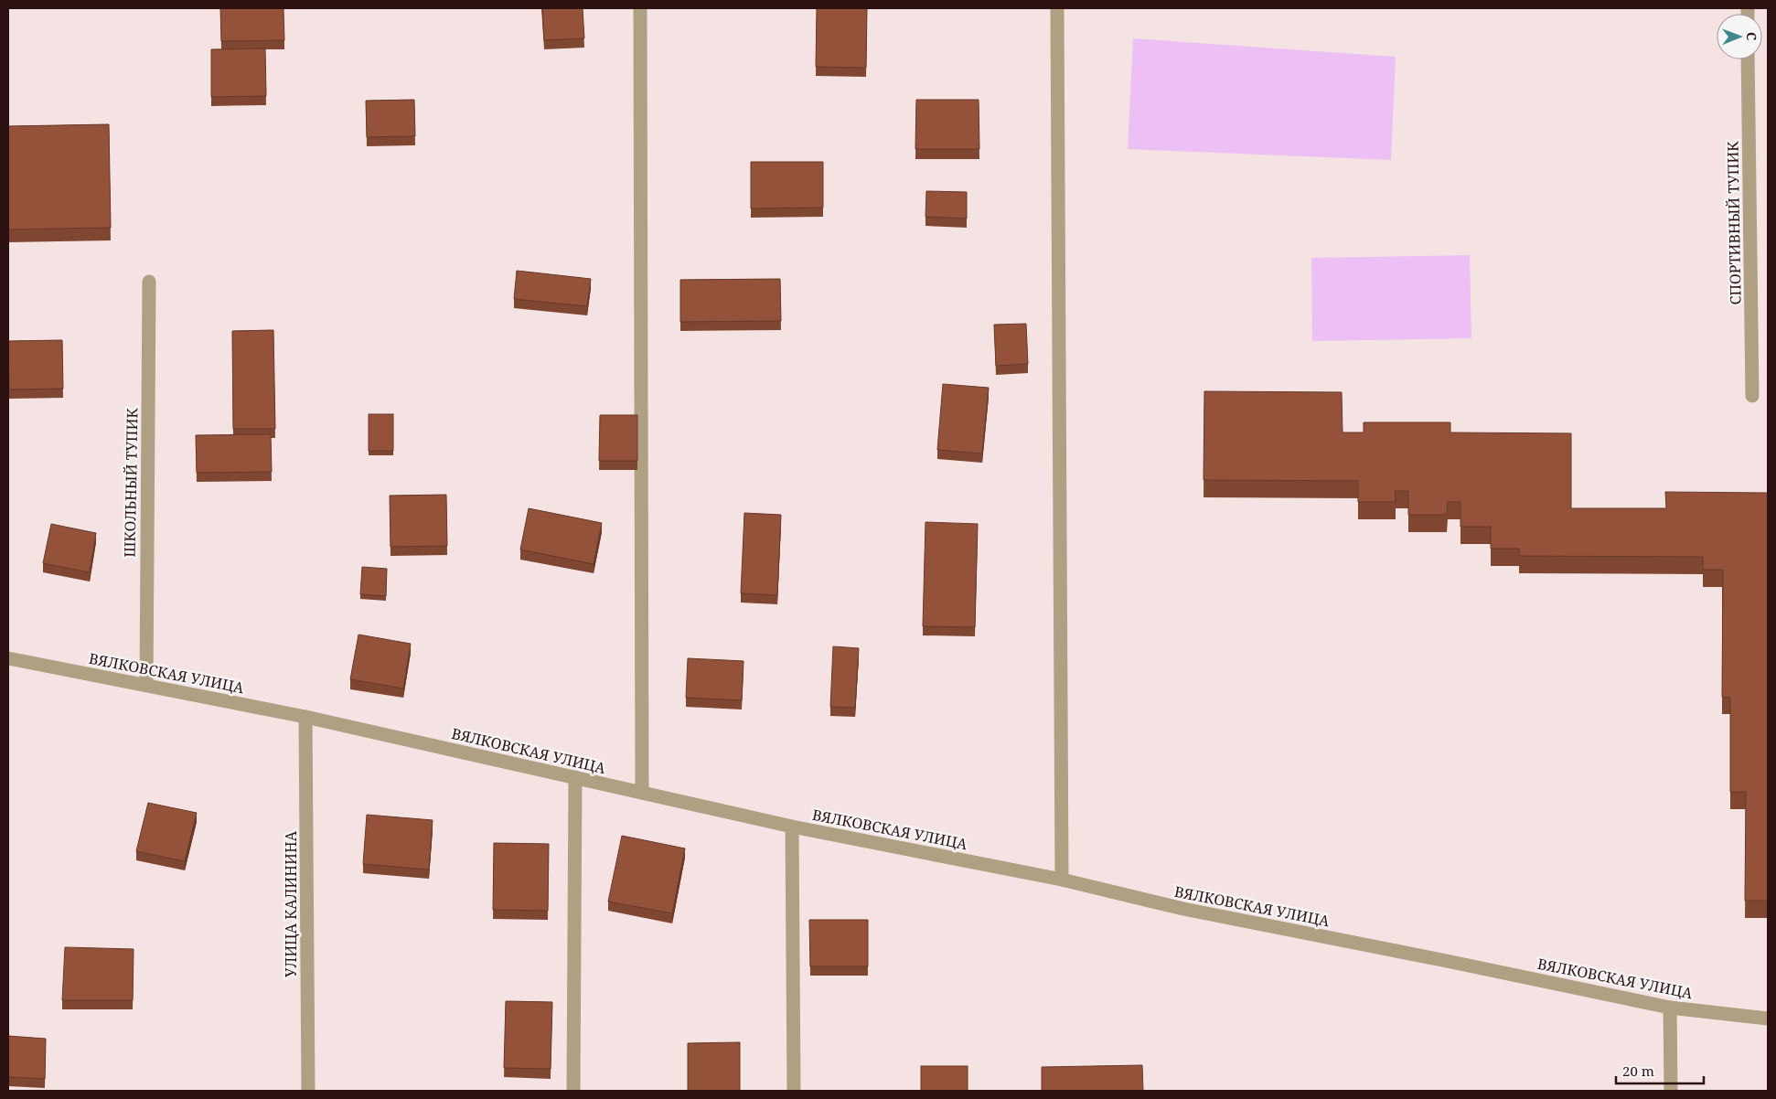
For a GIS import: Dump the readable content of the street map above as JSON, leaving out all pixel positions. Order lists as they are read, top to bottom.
{
  "streets": {
    "street": [
      "СПОРТИВНЫЙ ТУПИК",
      "ШКОЛЬНЫЙ ТУПИК",
      "ВЯЛКОВСКАЯ УЛИЦА",
      "УЛИЦА КАЛИНИНА"
    ]
  },
  "crossings": [
    ["ШКОЛЬНЫЙ ТУПИК", "ВЯЛКОВСКАЯ УЛИЦА"],
    ["ВЯЛКОВСКАЯ УЛИЦА", "УЛИЦА КАЛИНИНА"]
  ],
  "scale_bar": "20 m",
  "north": "right"
}
